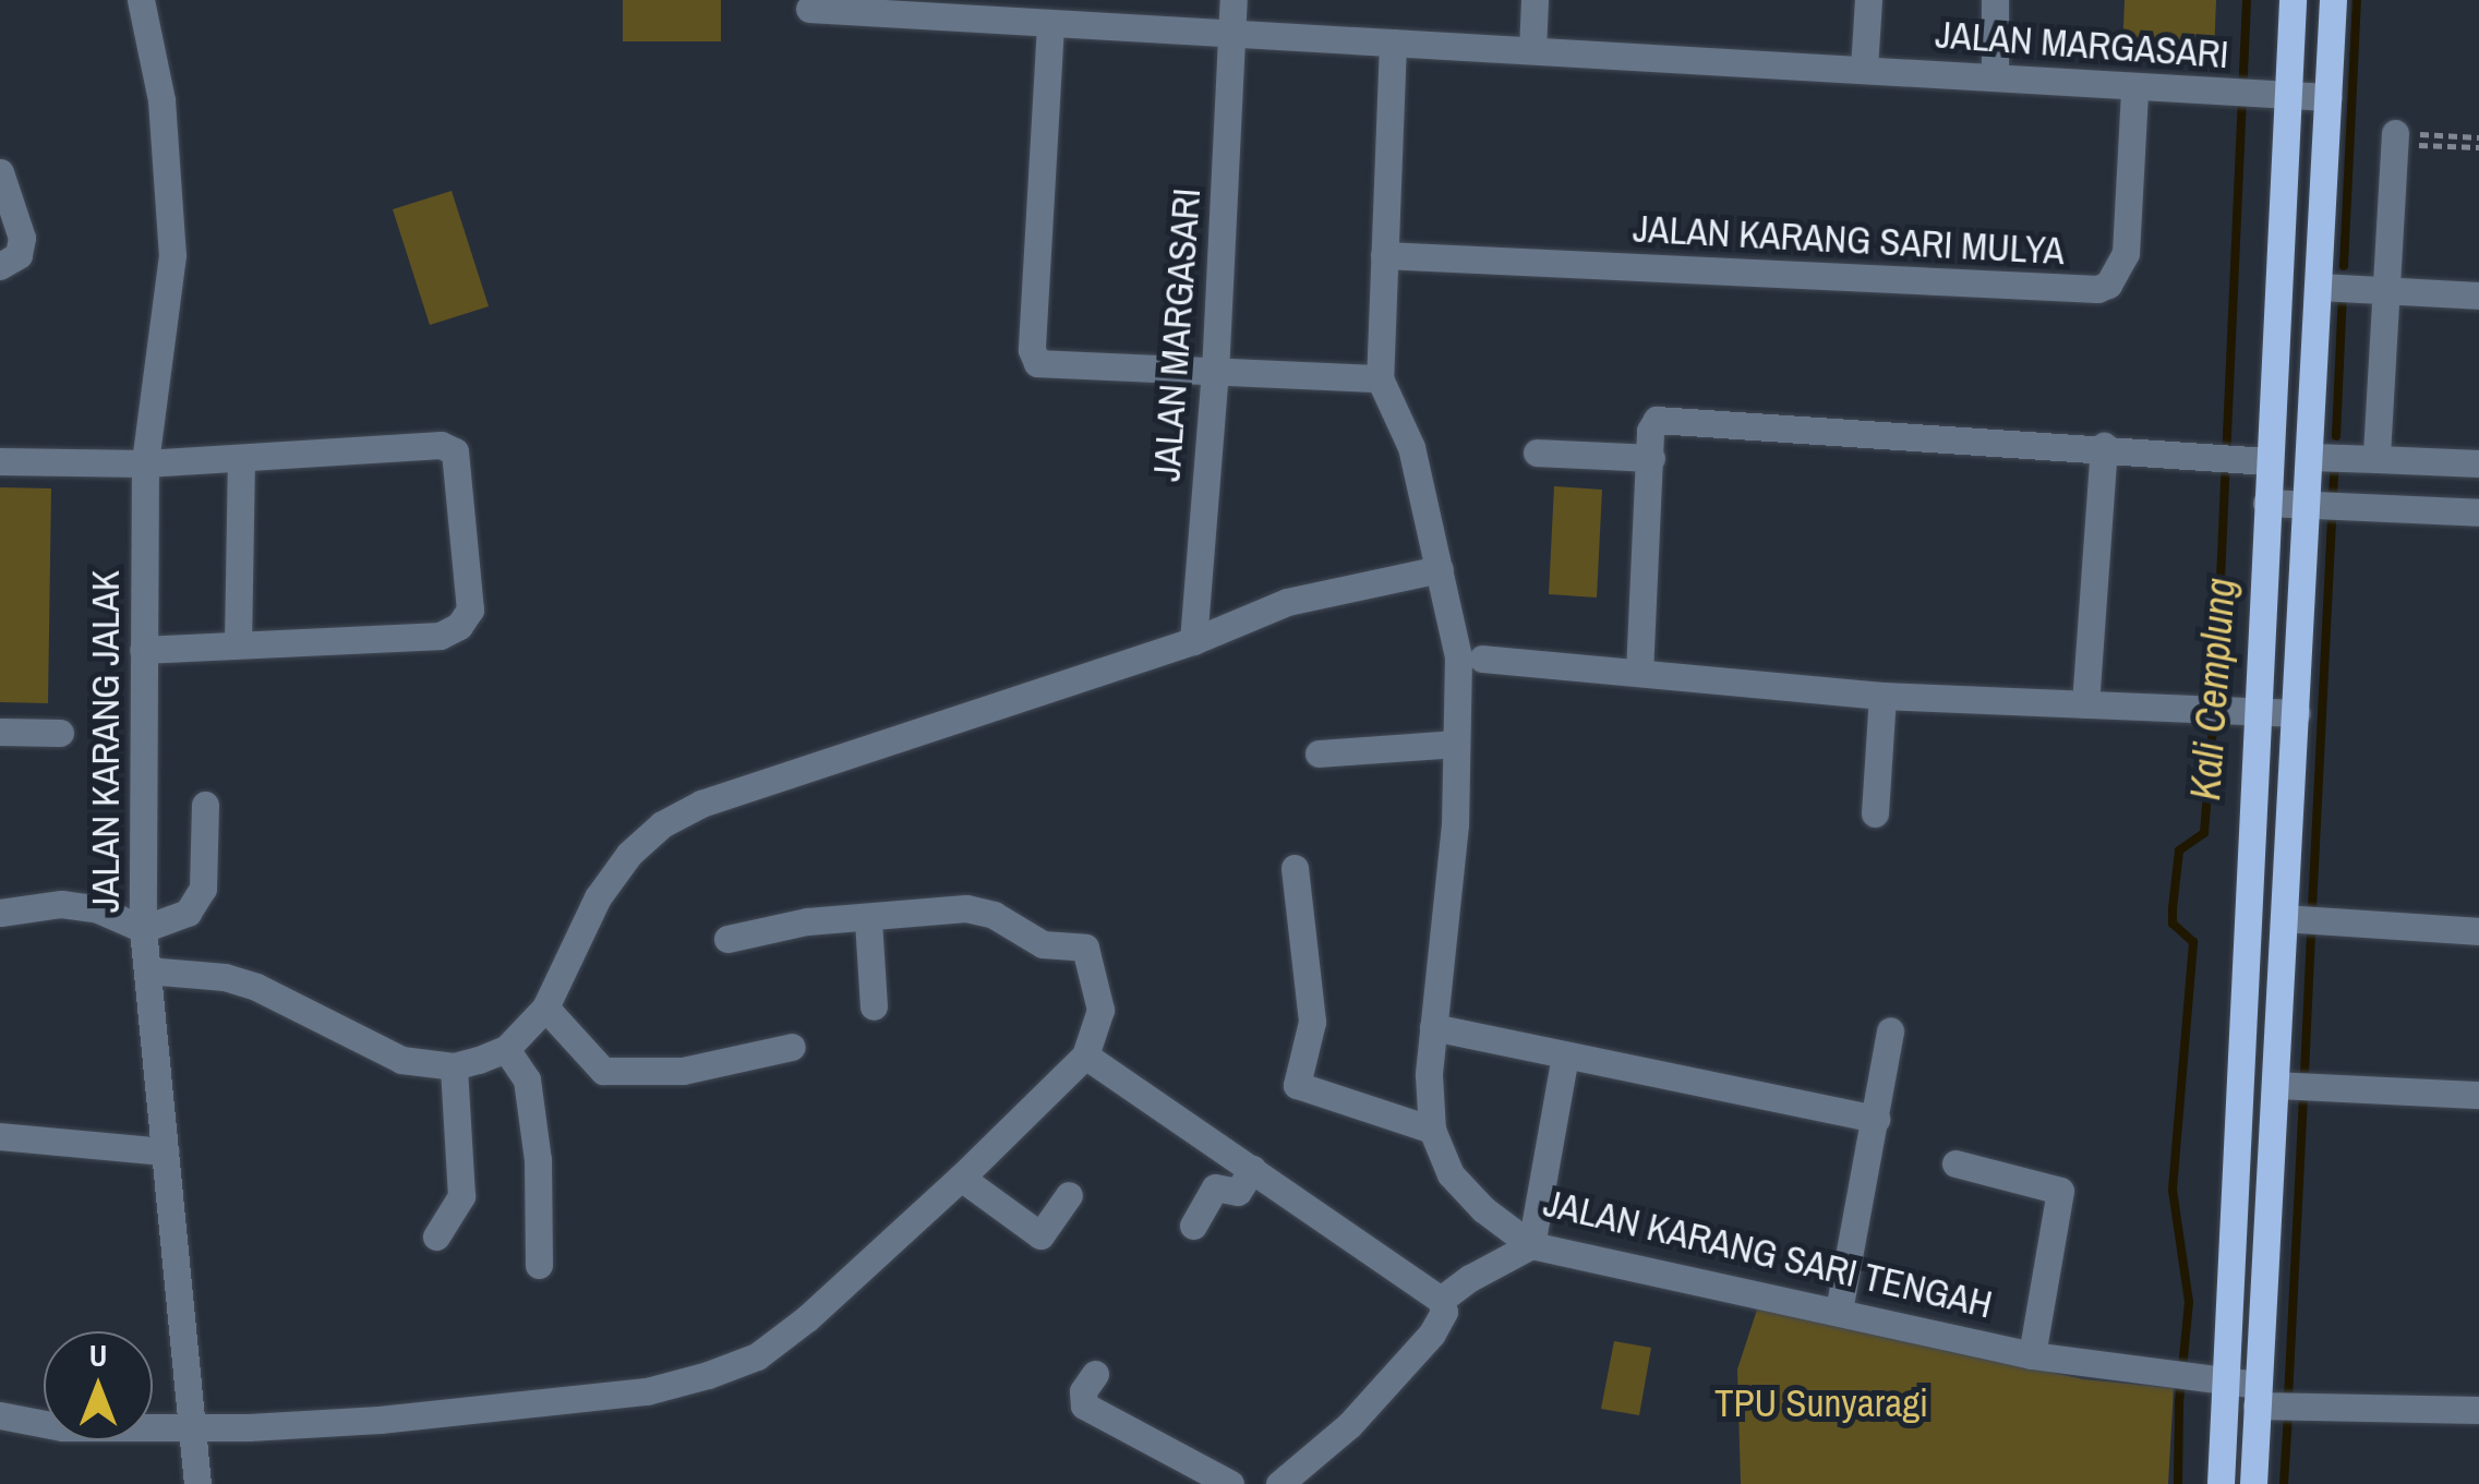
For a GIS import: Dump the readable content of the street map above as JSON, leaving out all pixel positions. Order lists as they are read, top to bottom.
{
  "streets": {
    "street": [
      "JALAN MARGASARI",
      "JALAN KARANG SARI MULYA",
      "JALAN KARANG JALAK",
      "JALAN KARANG SARI TENGAH"
    ]
  },
  "crossings": [
    ["JALAN MARGASARI", "JALAN KARANG SARI MULYA"],
    ["JALAN MARGASARI", "JALAN KARANG SARI TENGAH"],
    ["JALAN KARANG SARI MULYA", "JALAN KARANG SARI TENGAH"]
  ],
  "water": ["Kali Cemplung"],
  "parks": ["TPU Sunyaragi"],
  "north": "top"
}
